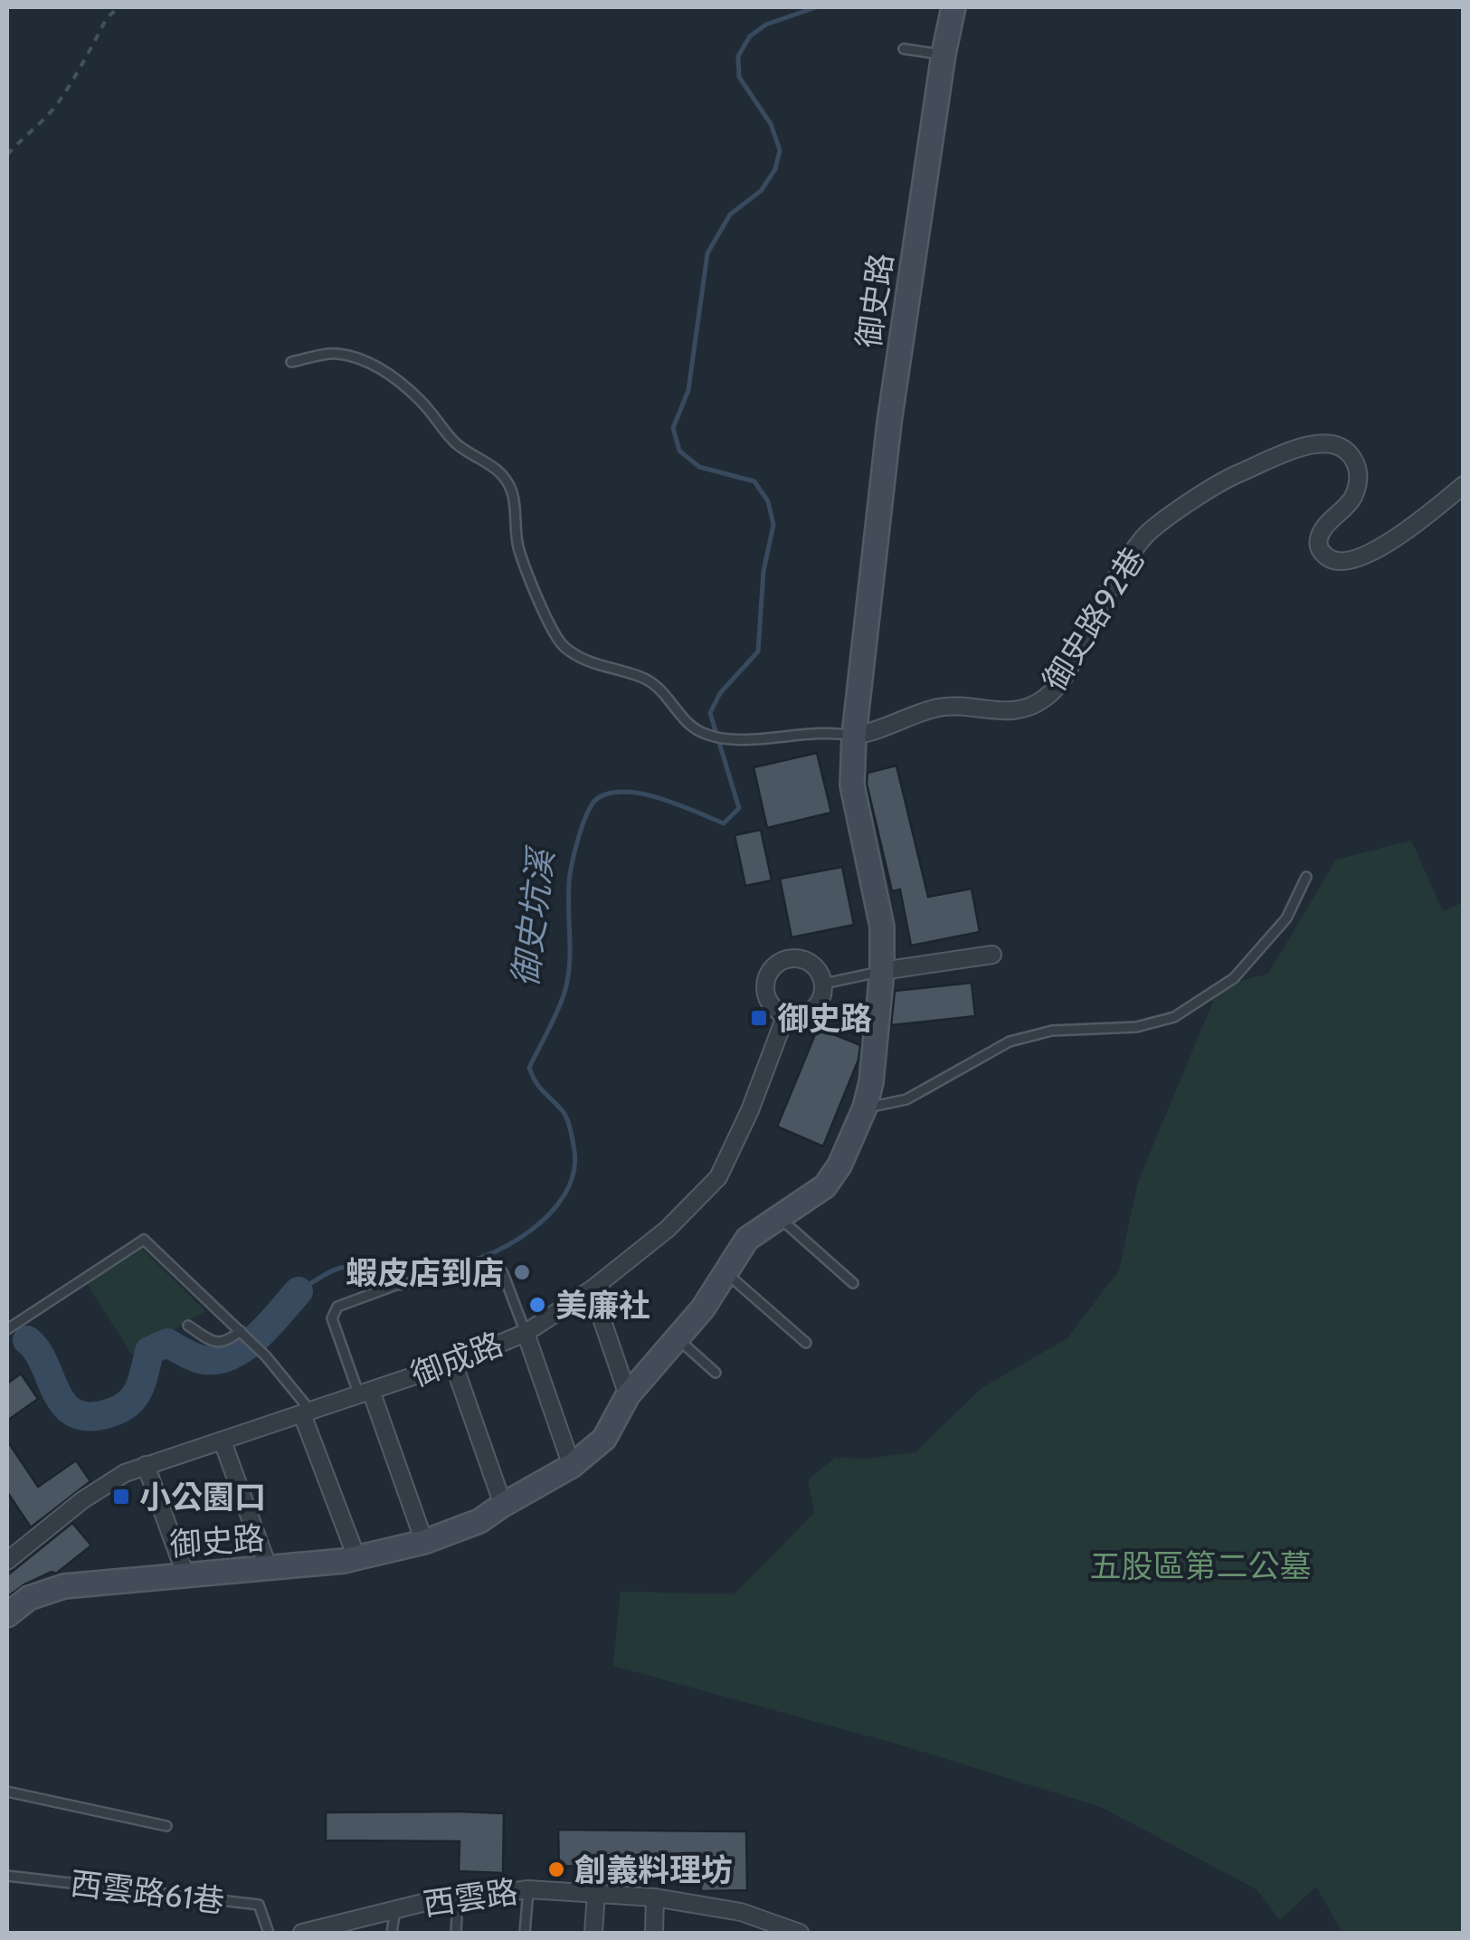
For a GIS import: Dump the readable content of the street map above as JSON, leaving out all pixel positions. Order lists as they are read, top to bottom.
{
  "streets": {
    "street": [
      "御史路",
      "御史路92巷",
      "御成路",
      "西雲路"
    ],
    "lane": ["西雲路61巷"]
  },
  "crossings": [
    ["御史路", "御史路92巷"]
  ],
  "water": ["御史坑溪"],
  "parks": ["五股區第二公墓"],
  "places": {
    "transit": ["御史路", "小公園口"],
    "other": ["蝦皮店到店", "美廉社", "創義料理坊"]
  }
}
